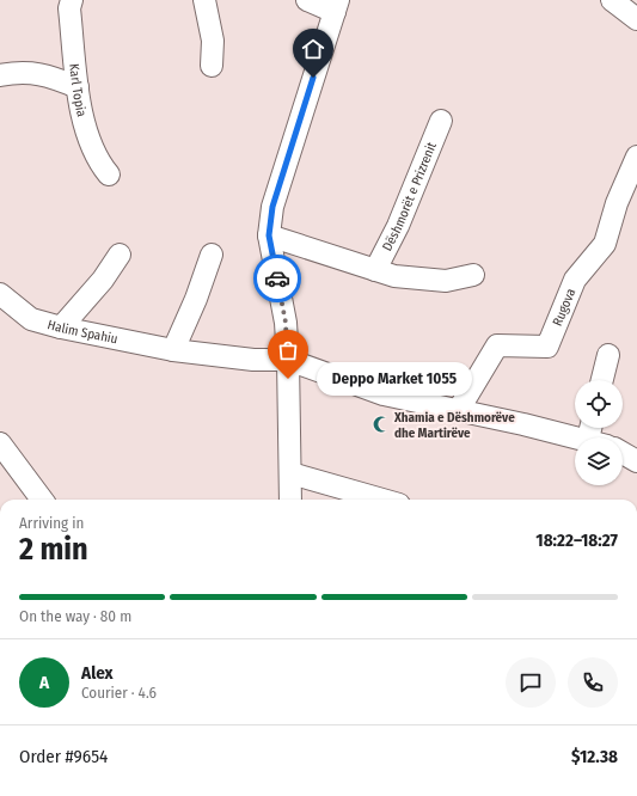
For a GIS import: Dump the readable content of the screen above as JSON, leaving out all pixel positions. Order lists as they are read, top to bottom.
{
  "streets": {
    "street": [
      "Karl Topia",
      "Dëshmorët e Prizrenit",
      "Rugova",
      "Halim Spahiu"
    ]
  },
  "crossings": [
    ["Rugova", "Halim Spahiu"]
  ],
  "places": {
    "other": ["Deppo Market 1055"],
    "mosque": ["Xhamia e Dëshmorëve dhe Martirëve"]
  },
  "page": {
    "bubble": "Deppo Market 1055",
    "heading": ["2 min", "Arriving in", "18:22–18:27"],
    "panel": [
      "Alex",
      "Courier · 4.6",
      "Order #9654",
      "$12.38"
    ],
    "bar": "On the way · 80 m",
    "round": "A"
  }
}
